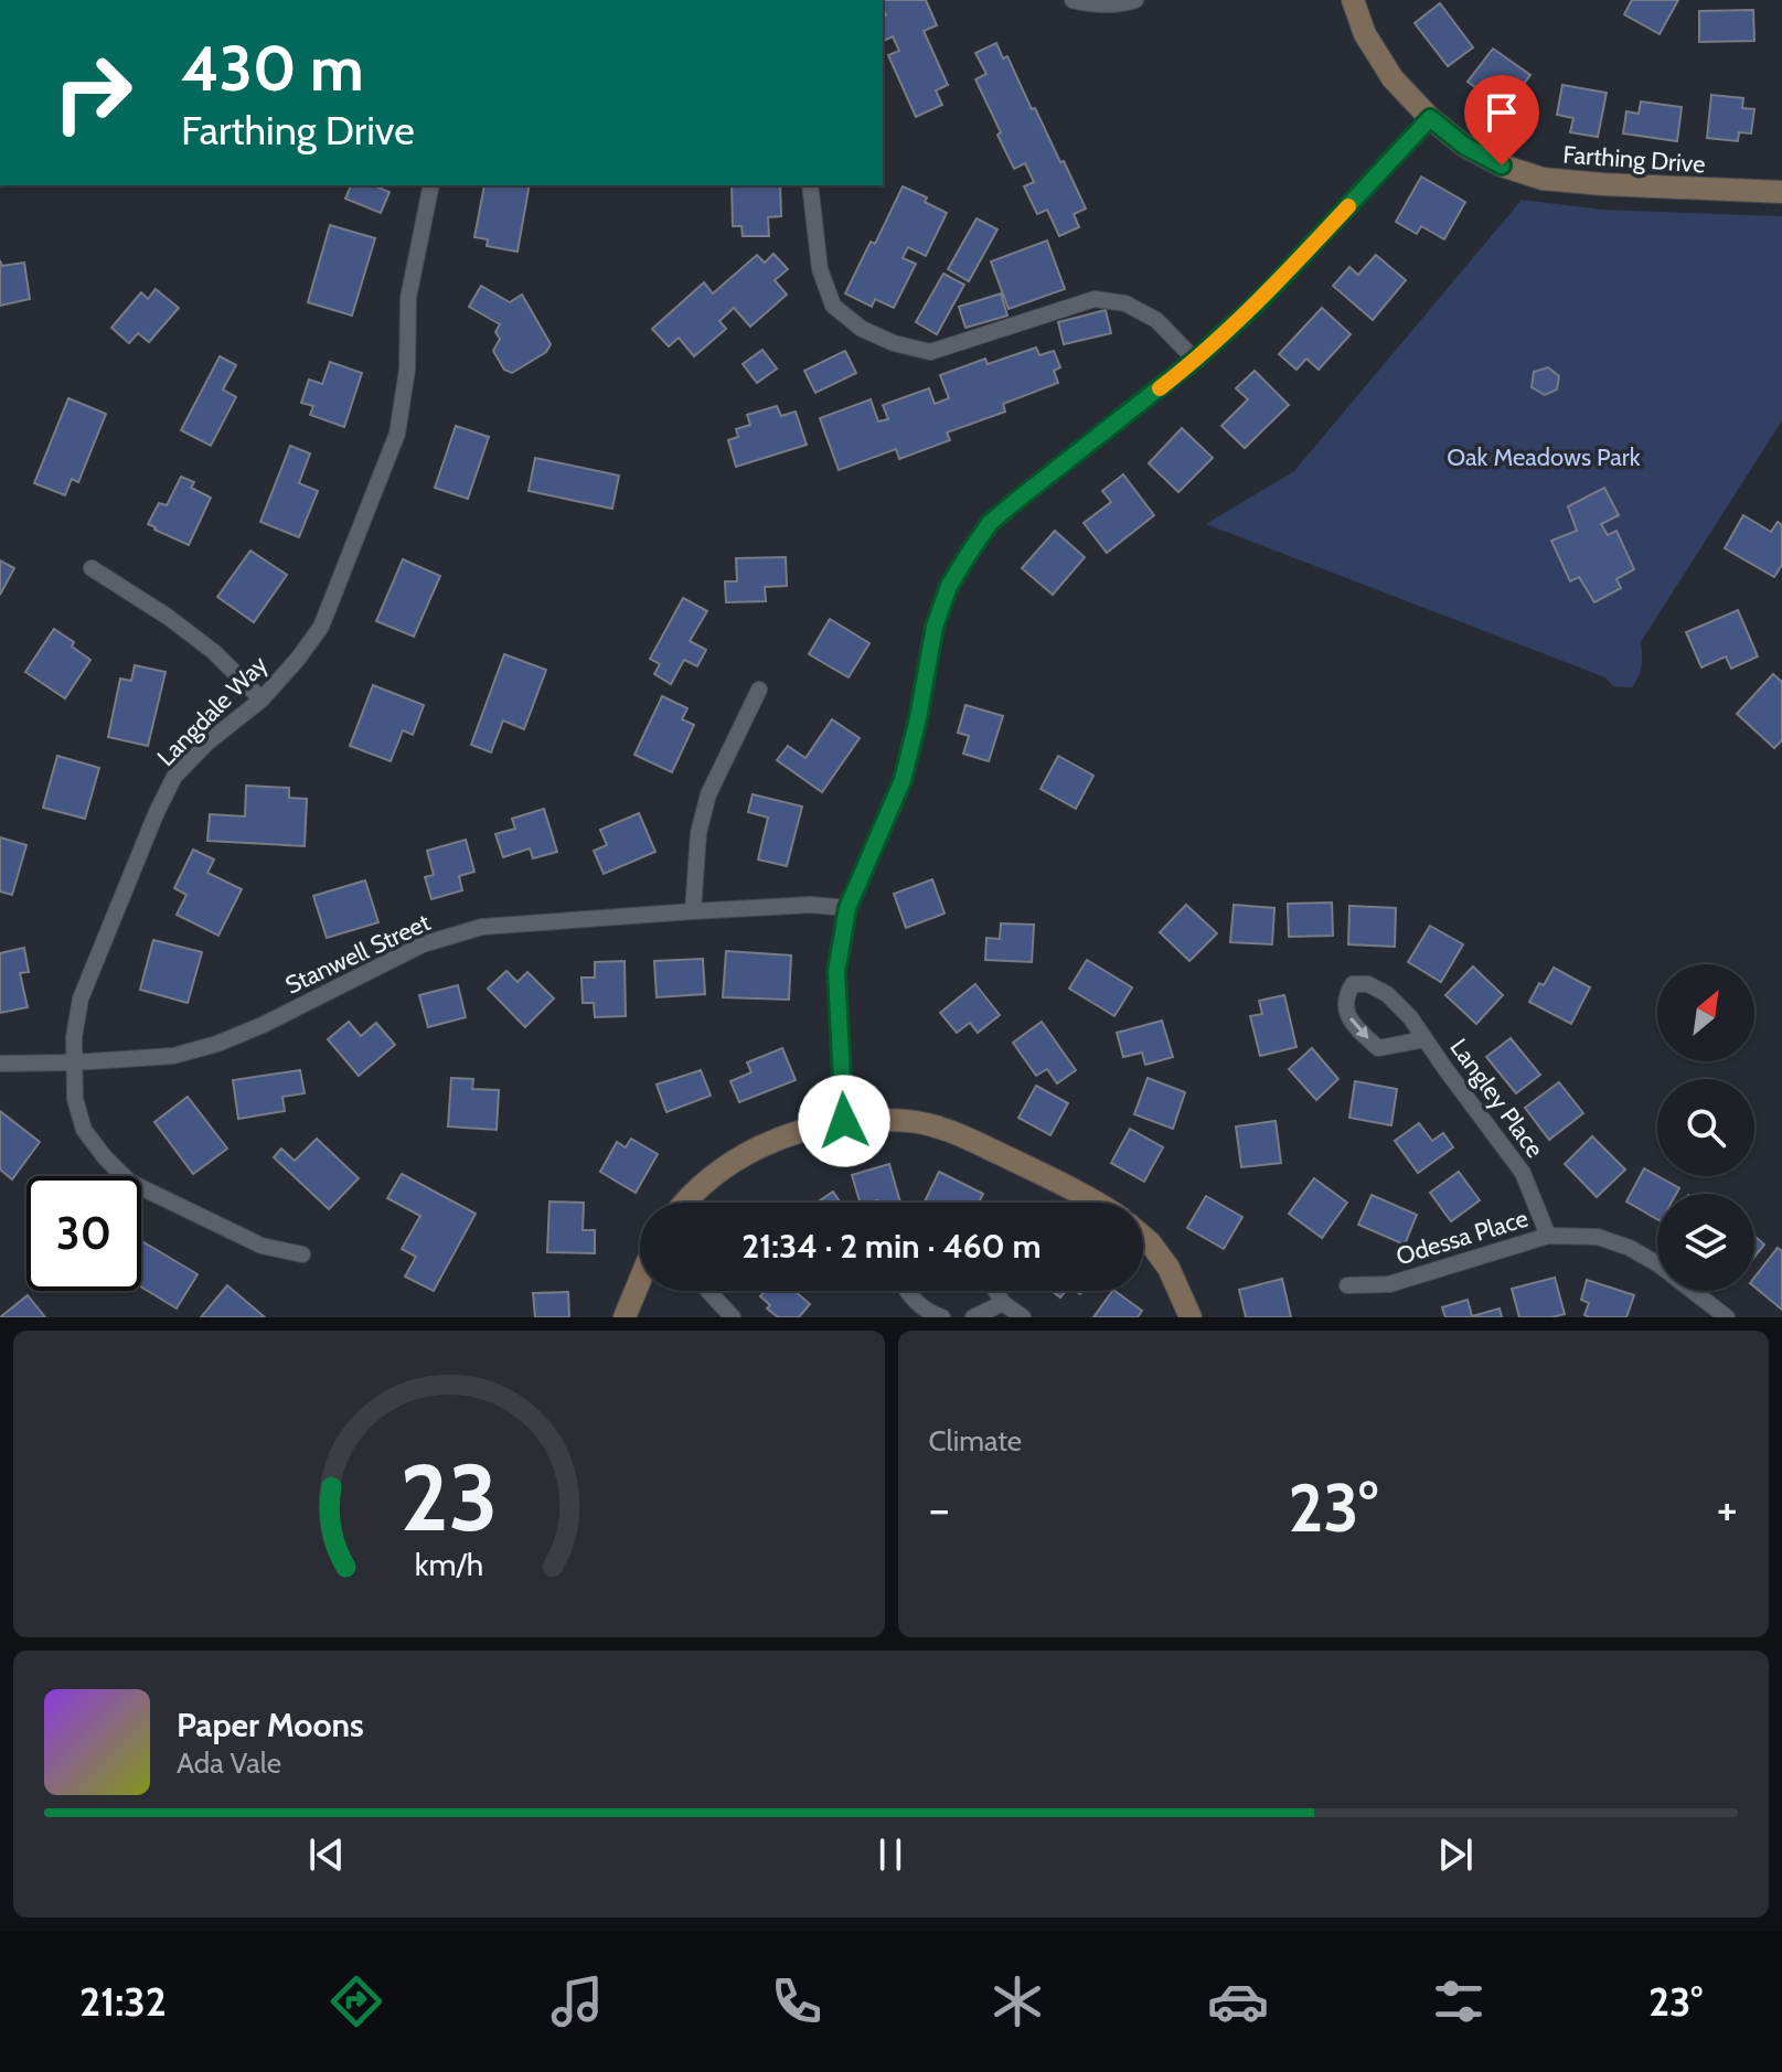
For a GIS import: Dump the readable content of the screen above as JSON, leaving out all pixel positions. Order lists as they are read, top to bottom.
{
  "streets": {
    "street": [
      "Farthing Drive",
      "Langdale Way",
      "Stanwell Street",
      "Langley Place",
      "Odessa Place"
    ]
  },
  "crossings": [
    ["Langdale Way", "Stanwell Street"],
    ["Langley Place", "Odessa Place"]
  ],
  "parks": ["Oak Meadows Park"],
  "north": "top right",
  "page": {
    "turn": ["430 m", "Farthing Drive"],
    "limit": "30",
    "trip": "21:34 · 2 min · 460 m",
    "tile": "Climate",
    "heat": ["−", "23°", "+"],
    "song": ["Paper Moons", "Ada Vale"],
    "tabs": ["21:32", "23°"],
    "gauge": ["23", "km/h"]
  }
}
